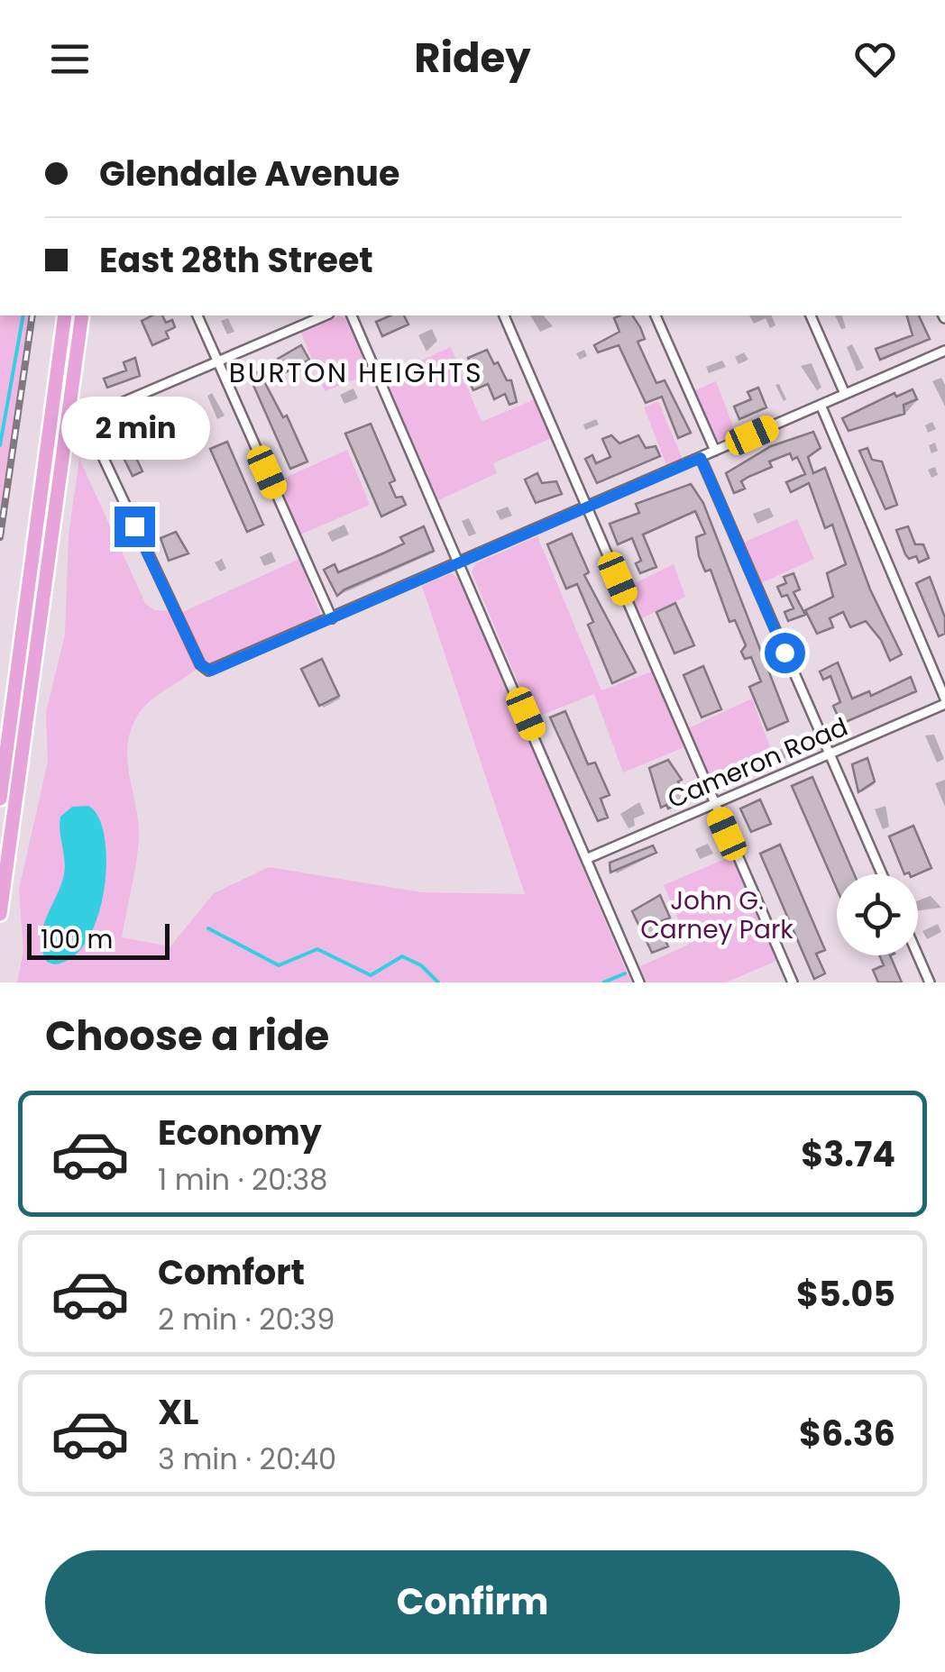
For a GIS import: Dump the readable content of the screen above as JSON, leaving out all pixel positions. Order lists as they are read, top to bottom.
{
  "streets": {
    "street": ["Cameron Road"]
  },
  "districts": ["BURTON HEIGHTS"],
  "parks": ["John G. Carney Park"],
  "scale_bar": "100 m",
  "page": {
    "header": "Ridey",
    "banner": ["Glendale Avenue", "East 28th Street"],
    "bubble": "2 min",
    "scale": "100 m",
    "heading": "Choose a ride",
    "list": [
      {
        "name": "Economy",
        "note": "1 min · 20:38",
        "value": "$3.74"
      },
      {
        "name": "Comfort",
        "note": "2 min · 20:39",
        "value": "$5.05"
      },
      {
        "name": "XL",
        "note": "3 min · 20:40",
        "value": "$6.36"
      }
    ],
    "buttons": "Confirm"
  }
}
